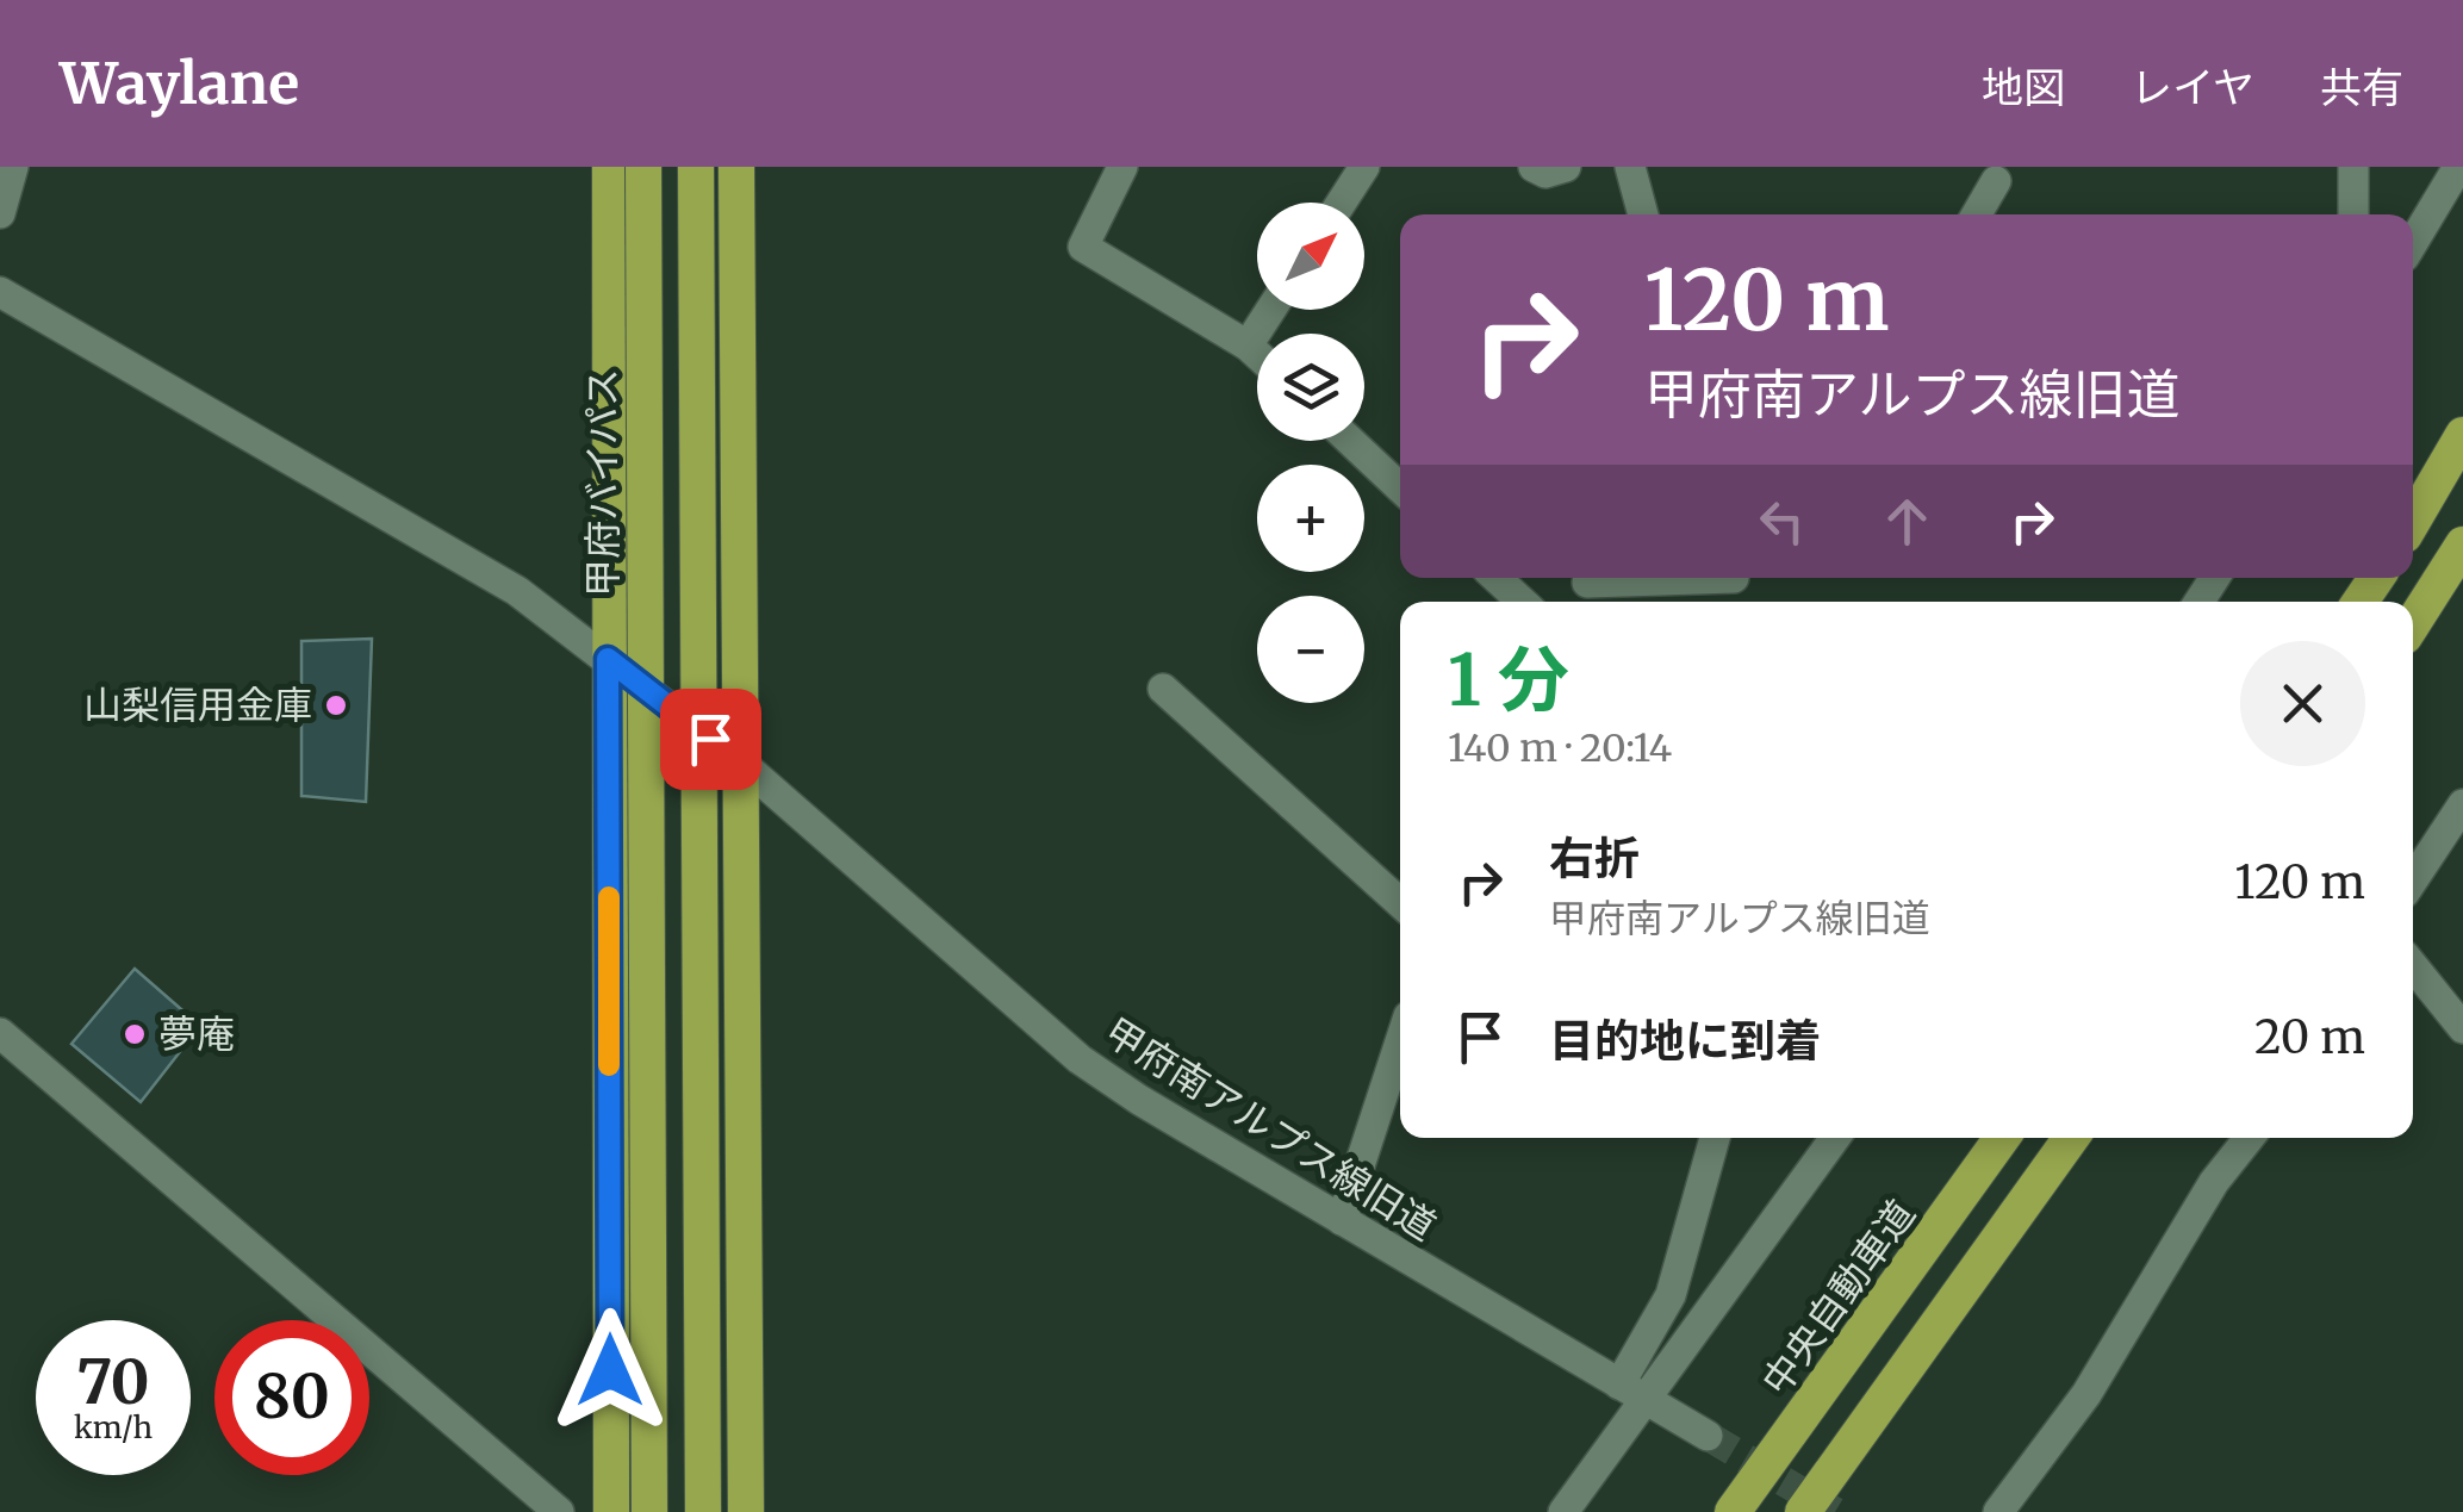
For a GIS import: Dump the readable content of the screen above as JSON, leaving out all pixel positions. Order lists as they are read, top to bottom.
{
  "streets": {
    "highway": ["甲府バイパス", "中央自動車道"],
    "street": ["甲府南アルプス線旧道"]
  },
  "places": ["山梨信用金庫", "夢庵"],
  "north": "top right",
  "page": {
    "header": "Waylane",
    "nav": ["地図", "レイヤ", "共有"],
    "map_buttons": ["+", "−"],
    "turn": ["120 m", "甲府南アルプス線旧道"],
    "heading": ["1 分", "140 m · 20:14"],
    "list": [
      {
        "name": "右折",
        "note": "甲府南アルプス線旧道",
        "value": "120 m"
      },
      {
        "name": "目的地に到着",
        "value": "20 m"
      }
    ],
    "speed": "70 km/h",
    "limit": "80"
  }
}
